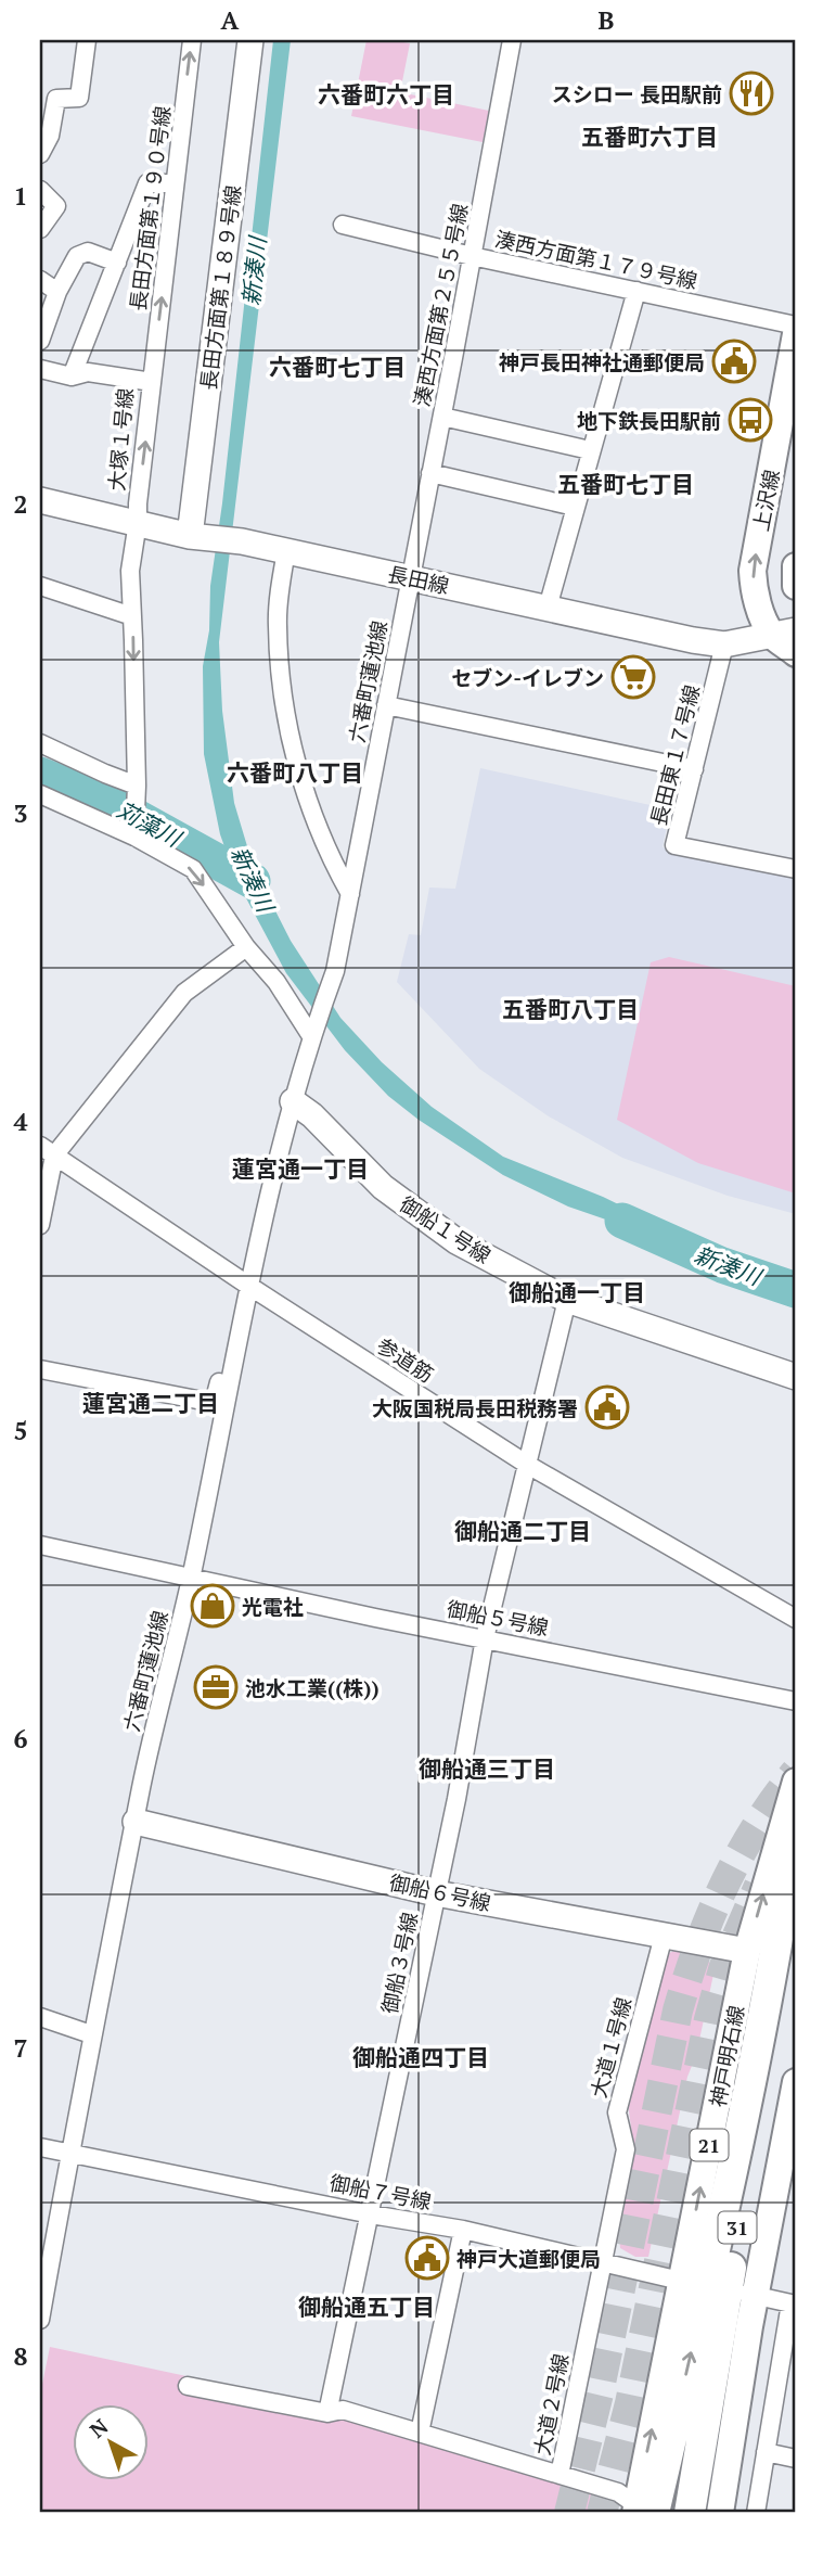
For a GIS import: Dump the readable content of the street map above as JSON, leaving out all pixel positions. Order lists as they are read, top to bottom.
{
  "streets": {
    "highway": ["31"],
    "main road": ["上沢線", "神戸明石線", "21"],
    "street": [
      "長田方面第１９０号線",
      "湊西方面第１７９号線",
      "長田方面第１８９号線",
      "湊西方面第２５５号線",
      "大塚１号線",
      "長田線",
      "六番町蓮池線",
      "長田東１７号線",
      "御船１号線",
      "参道筋",
      "御船５号線",
      "御船６号線",
      "御船３号線",
      "大道１号線",
      "御船７号線",
      "大道２号線"
    ]
  },
  "crossings": [
    ["長田方面第１９０号線", "大塚１号線"],
    ["湊西方面第１７９号線", "湊西方面第２５５号線"],
    ["長田方面第１８９号線", "長田線"],
    ["湊西方面第２５５号線", "長田線"],
    ["湊西方面第２５５号線", "六番町蓮池線"],
    ["大塚１号線", "長田線"],
    ["上沢線", "長田線"],
    ["長田線", "六番町蓮池線"],
    ["長田線", "長田東１７号線"],
    ["六番町蓮池線", "御船１号線"],
    ["六番町蓮池線", "参道筋"],
    ["六番町蓮池線", "御船５号線"],
    ["六番町蓮池線", "御船６号線"],
    ["六番町蓮池線", "御船７号線"],
    ["御船１号線", "御船３号線"],
    ["参道筋", "御船３号線"],
    ["御船５号線", "御船３号線"],
    ["御船６号線", "御船３号線"],
    ["御船６号線", "大道１号線"],
    ["御船６号線", "神戸明石線"],
    ["御船３号線", "御船７号線"],
    ["大道１号線", "御船７号線"],
    ["大道１号線", "大道２号線"],
    ["神戸明石線", "御船７号線"],
    ["神戸明石線", "31"],
    ["御船７号線", "31"],
    ["御船７号線", "大道２号線"],
    ["31", "大道２号線"]
  ],
  "one_way": ["大塚１号線", "上沢線"],
  "districts": [
    "六番町六丁目",
    "五番町六丁目",
    "六番町七丁目",
    "五番町七丁目",
    "六番町八丁目",
    "五番町八丁目",
    "蓮宮通一丁目",
    "御船通一丁目",
    "蓮宮通二丁目",
    "御船通二丁目",
    "御船通三丁目",
    "御船通四丁目",
    "御船通五丁目"
  ],
  "water": ["新湊川", "苅藻川"],
  "places": {
    "restaurant": ["スシロー 長田駅前"],
    "public building": ["神戸長田神社通郵便局", "大阪国税局長田税務署", "神戸大道郵便局"],
    "bus stop": ["地下鉄長田駅前"],
    "supermarket": ["セブン-イレブン"],
    "shop": ["光電社"],
    "office": ["池水工業((株))"]
  },
  "north": "top left",
  "grid": {
    "columns": ["A", "B"],
    "rows": [
      "1",
      "2",
      "3",
      "4",
      "5",
      "6",
      "7",
      "8"
    ]
  }
}
